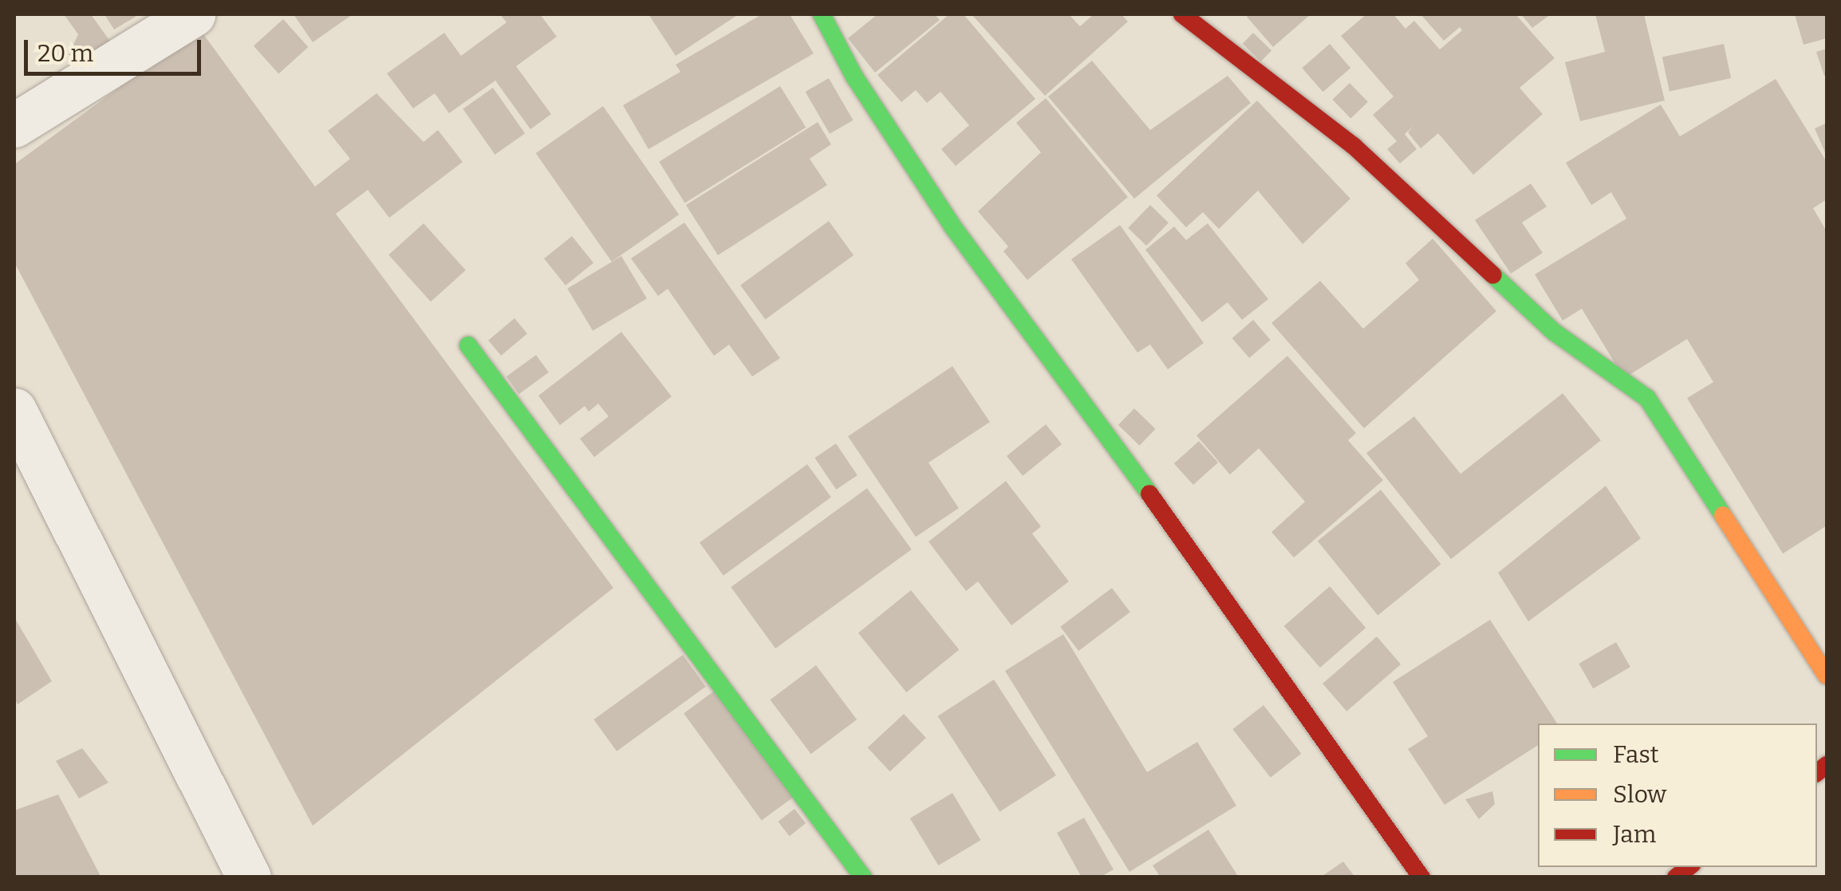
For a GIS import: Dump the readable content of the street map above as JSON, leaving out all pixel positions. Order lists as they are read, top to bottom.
{
  "legend": ["Fast", "Slow", "Jam"],
  "scale_bar": "20 m"
}
